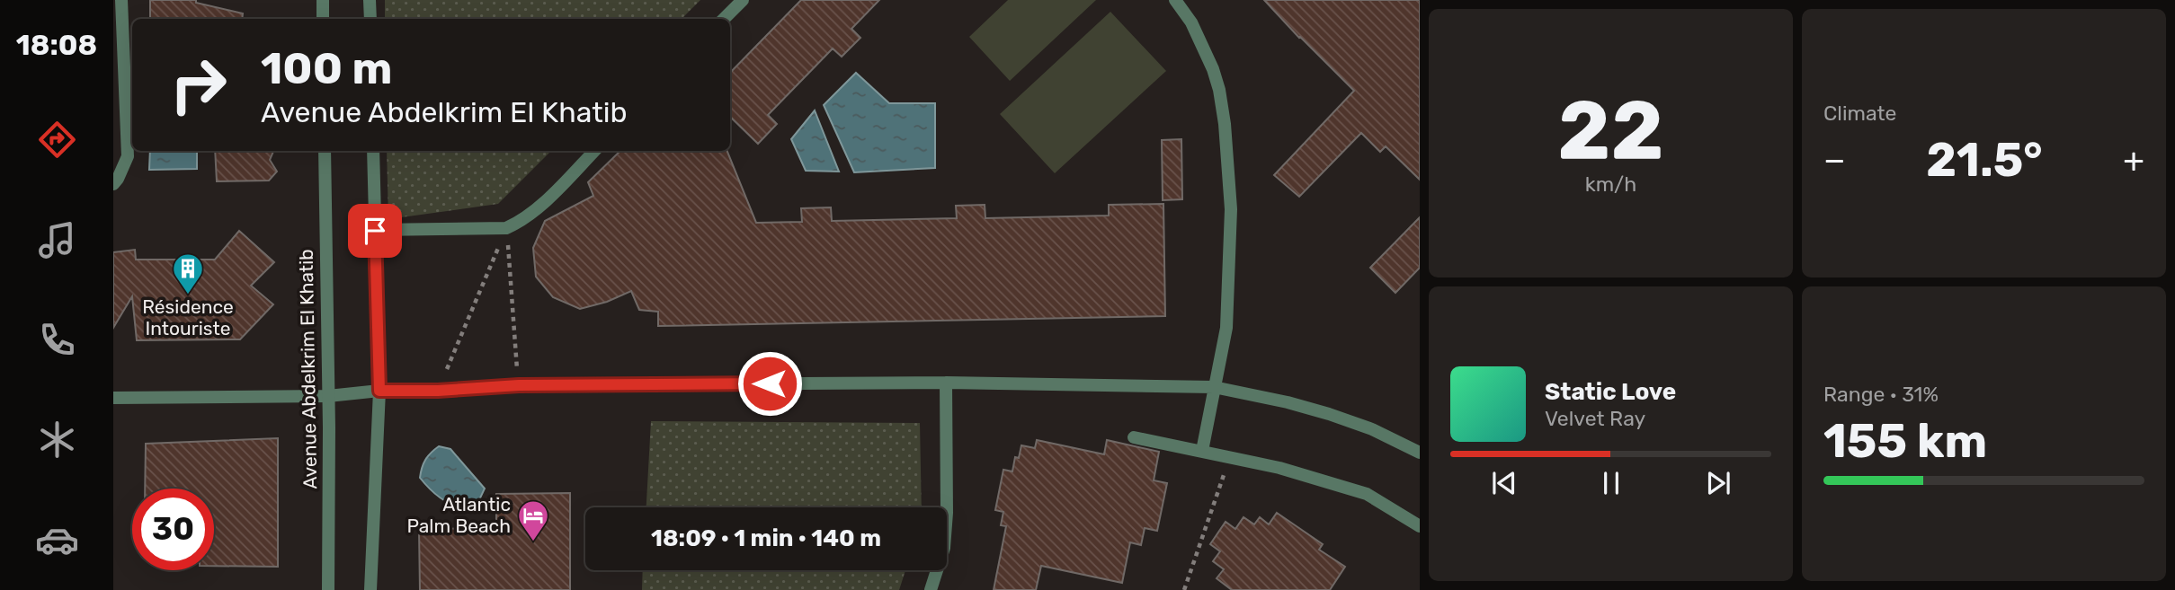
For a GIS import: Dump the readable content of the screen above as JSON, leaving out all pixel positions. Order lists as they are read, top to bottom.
{
  "streets": {
    "street": ["Avenue Abdelkrim El Khatib"]
  },
  "places": {
    "building": ["Résidence Intouriste"],
    "hotel": ["Atlantic Palm Beach"]
  },
  "page": {
    "tabs": "18:08",
    "tile": [
      ["22", "km/h"],
      "Climate",
      ["Range · 31%", "155 km"]
    ],
    "turn": ["100 m", "Avenue Abdelkrim El Khatib"],
    "heat": ["−", "21.5°", "+"],
    "song": ["Static Love", "Velvet Ray"],
    "limit": "30",
    "trip": "18:09 · 1 min · 140 m"
  }
}
